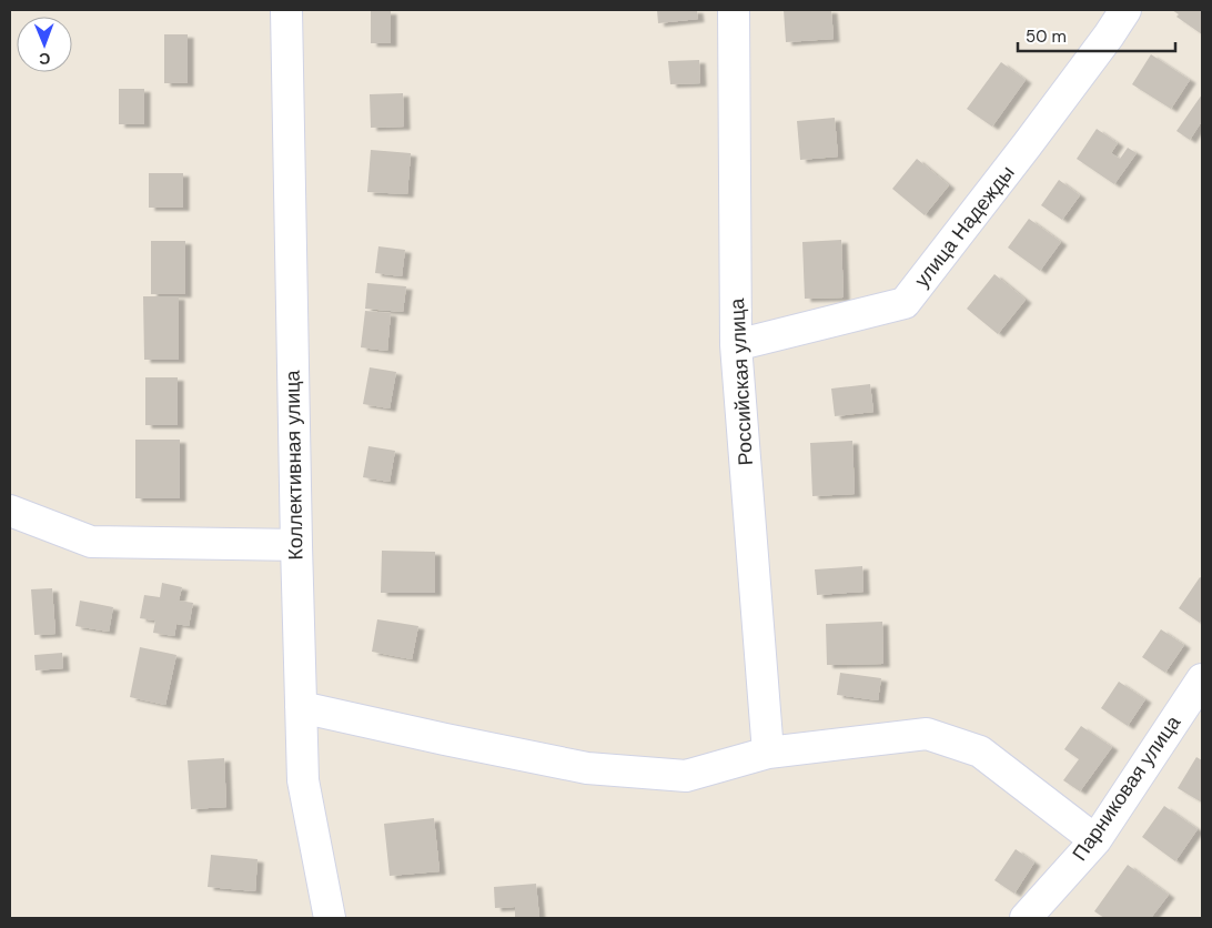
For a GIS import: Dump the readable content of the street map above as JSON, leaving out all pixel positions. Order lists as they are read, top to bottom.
{
  "streets": {
    "street": [
      "улица Надежды",
      "Российская улица",
      "Коллективная улица",
      "Парниковая улица"
    ]
  },
  "crossings": [
    ["улица Надежды", "Российская улица"]
  ],
  "scale_bar": "50 m",
  "north": "bottom"
}
